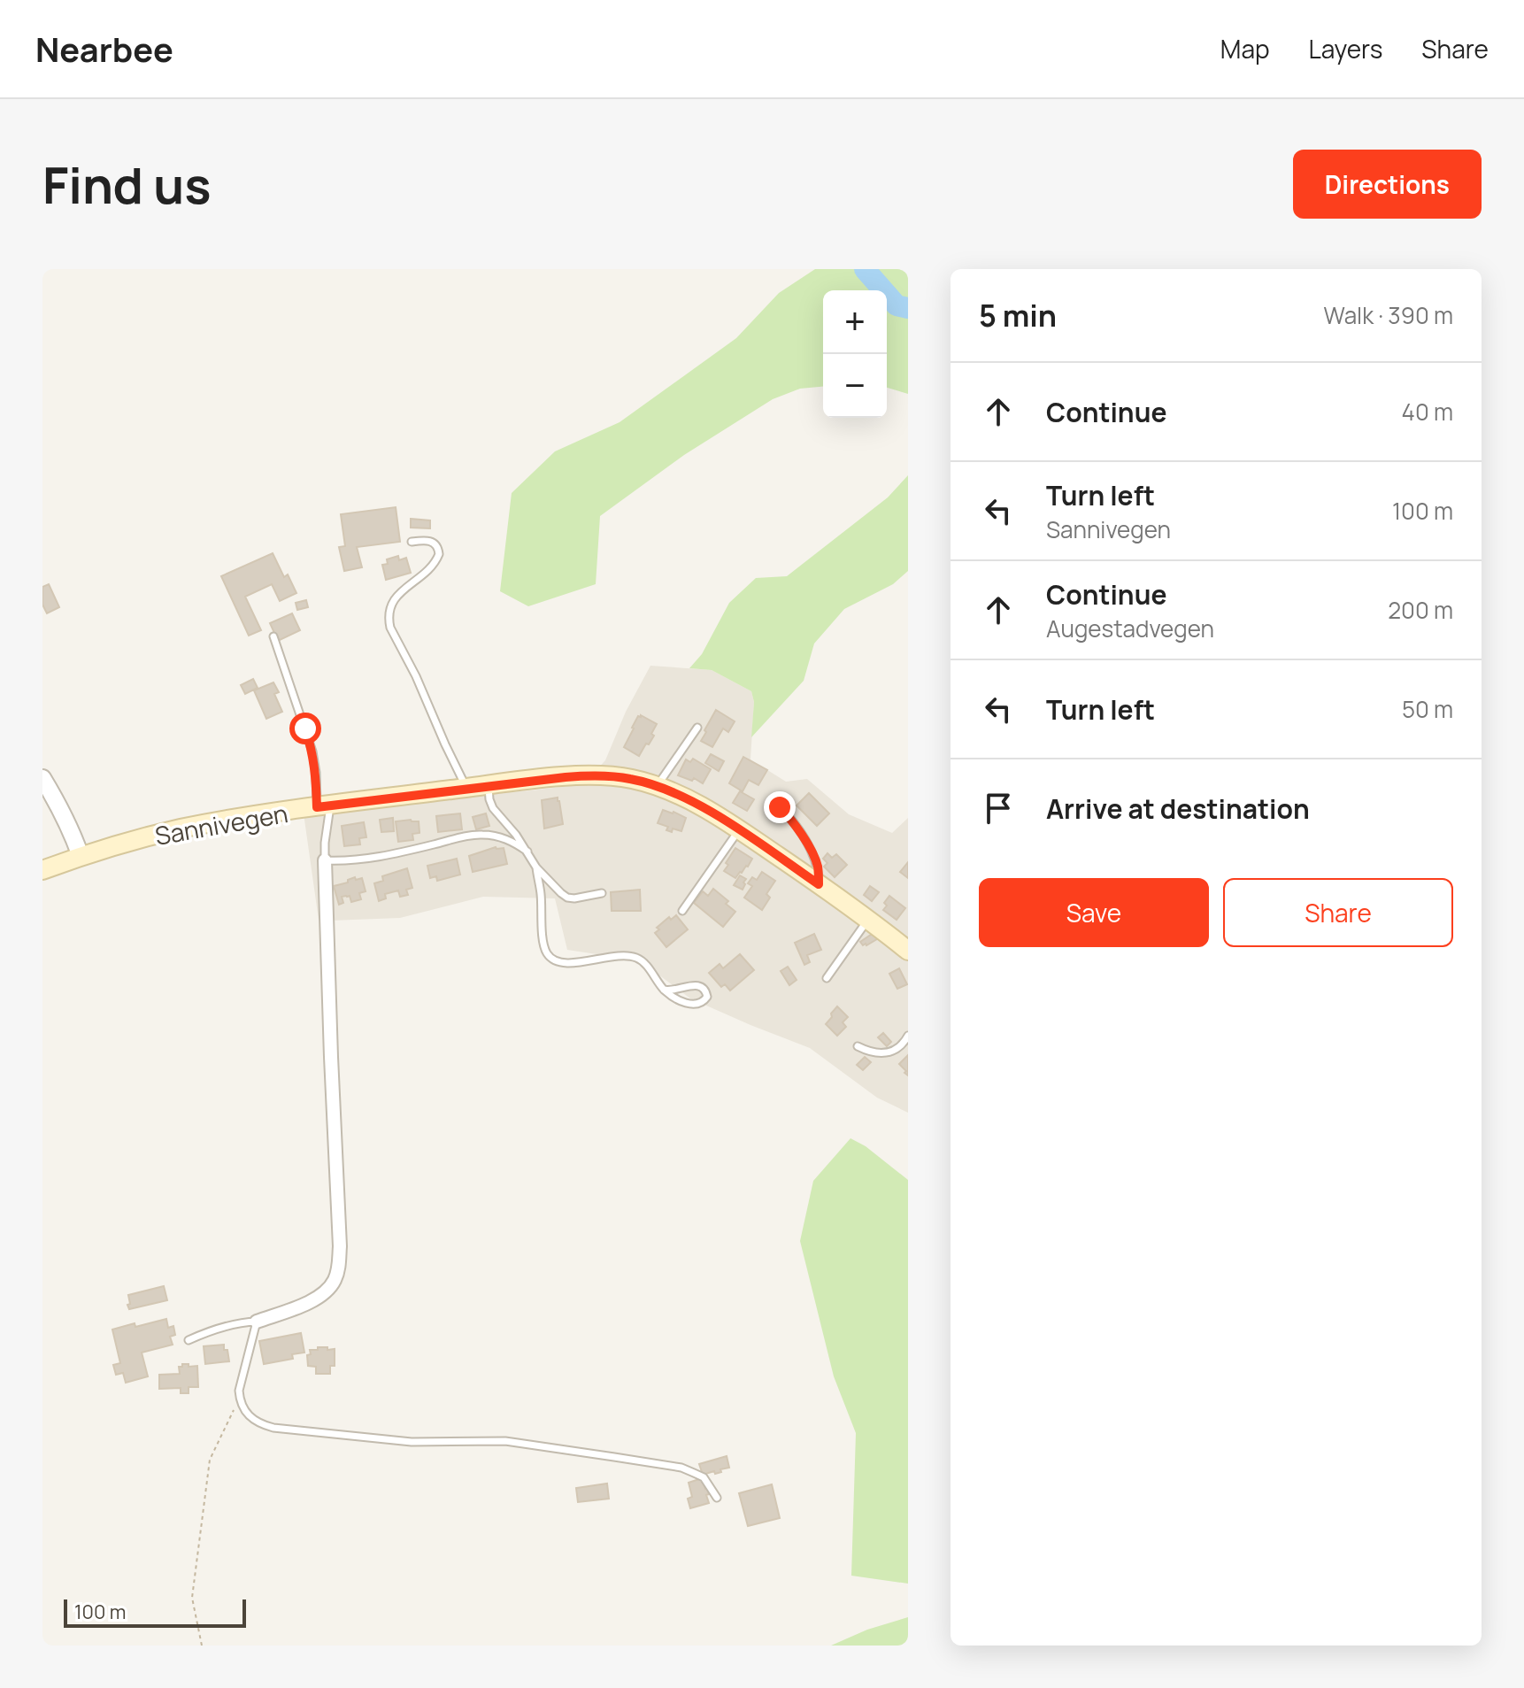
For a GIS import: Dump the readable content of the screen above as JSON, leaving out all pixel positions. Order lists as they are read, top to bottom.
{
  "streets": {
    "main road": ["Sannivegen"]
  },
  "scale_bar": "100 m",
  "page": {
    "header": "Nearbee",
    "nav": ["Map", "Layers", "Share"],
    "buttons": [
      "Directions",
      ["Save", "Share"]
    ],
    "title": "Find us",
    "heading": ["5 min", "Walk · 390 m"],
    "map_buttons": ["+", "−"],
    "list": [
      ["Continue", "40 m"],
      ["Turn left", "Sannivegen", "100 m"],
      ["Continue", "Augestadvegen", "200 m"],
      ["Turn left", "50 m"],
      "Arrive at destination"
    ],
    "scale": "100 m"
  }
}
